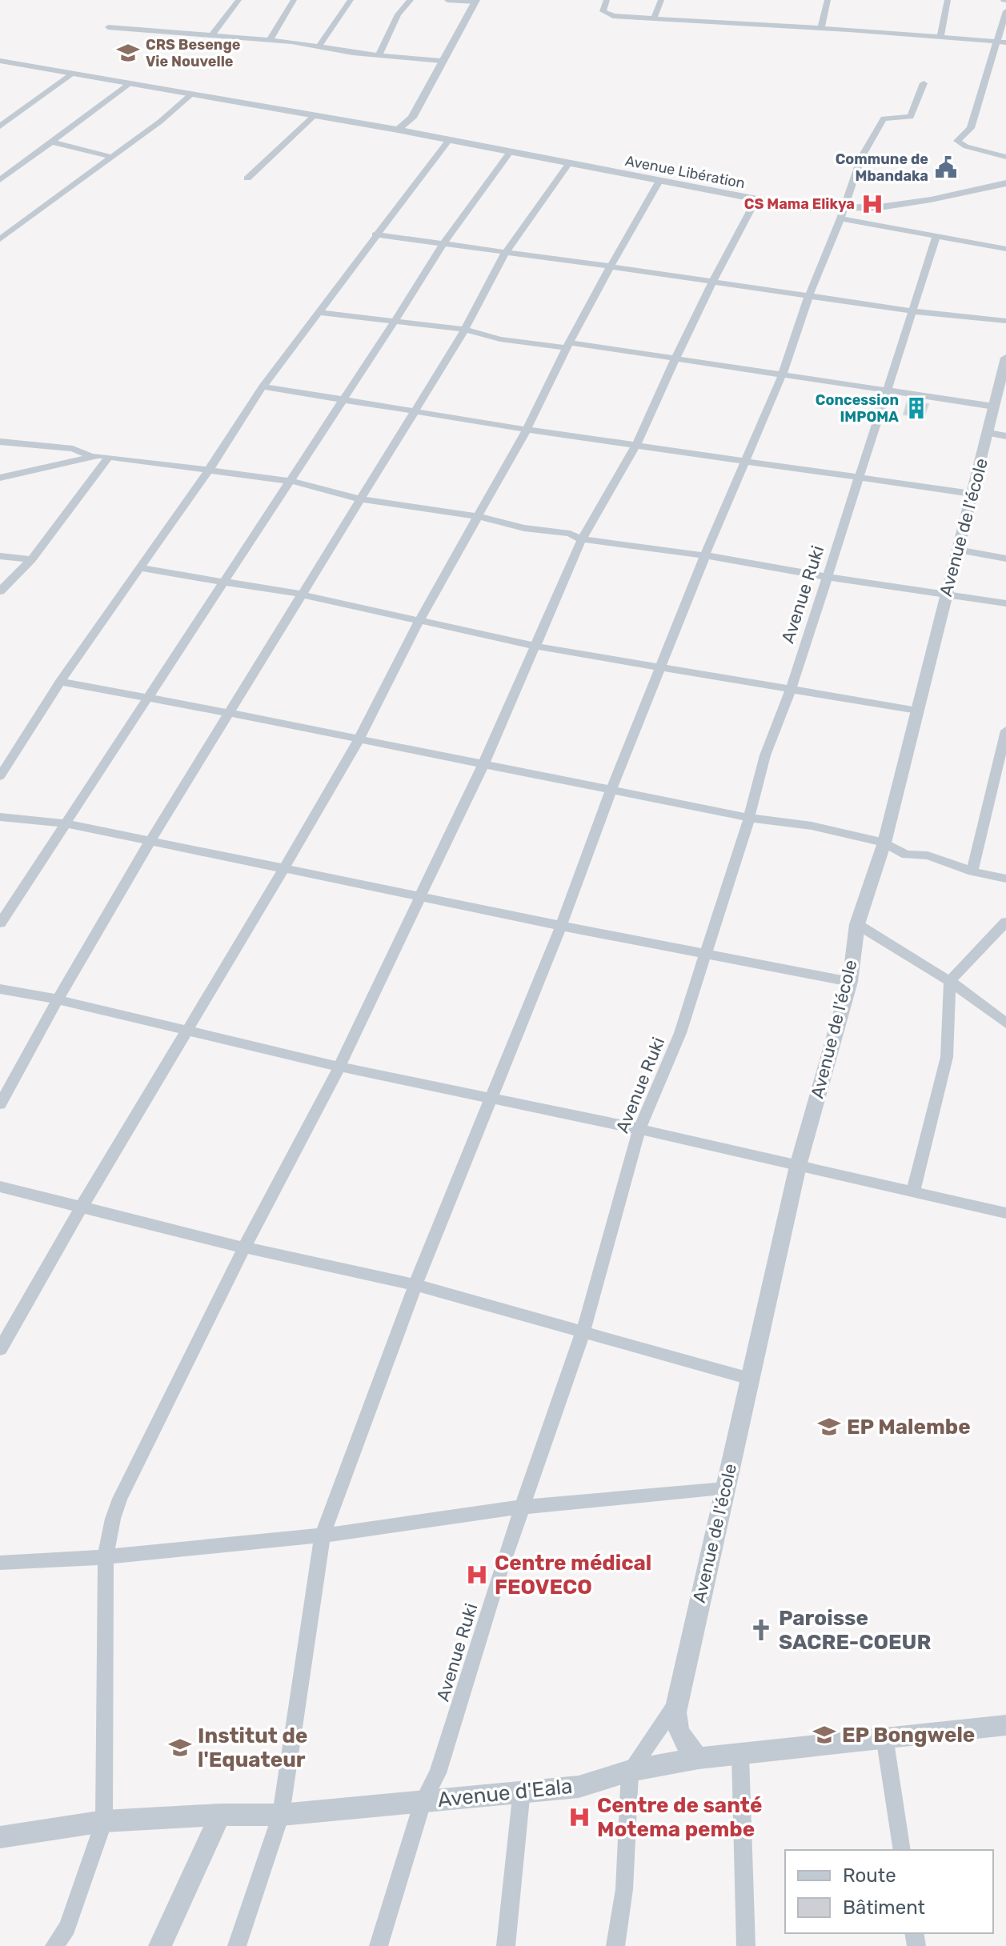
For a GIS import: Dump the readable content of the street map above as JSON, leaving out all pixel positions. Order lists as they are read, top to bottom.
{
  "streets": {
    "street": [
      "Avenue Libération",
      "Avenue de l'école",
      "Avenue Ruki",
      "Avenue d'Eala"
    ]
  },
  "crossings": [
    ["Avenue de l'école", "Avenue d'Eala"],
    ["Avenue Ruki", "Avenue d'Eala"]
  ],
  "places": {
    "school or university": [
      "CRS Besenge Vie Nouvelle",
      "EP Malembe",
      "EP Bongwele",
      "Institut de l'Equateur"
    ],
    "public building": ["Commune de Mbandaka"],
    "hospital": ["CS Mama Elikya", "Centre médical FEOVECO", "Centre de santé Motema pembe"],
    "building": ["Concession IMPOMA"],
    "church": ["Paroisse SACRE-COEUR"]
  },
  "legend": ["Route", "Bâtiment"]
}
